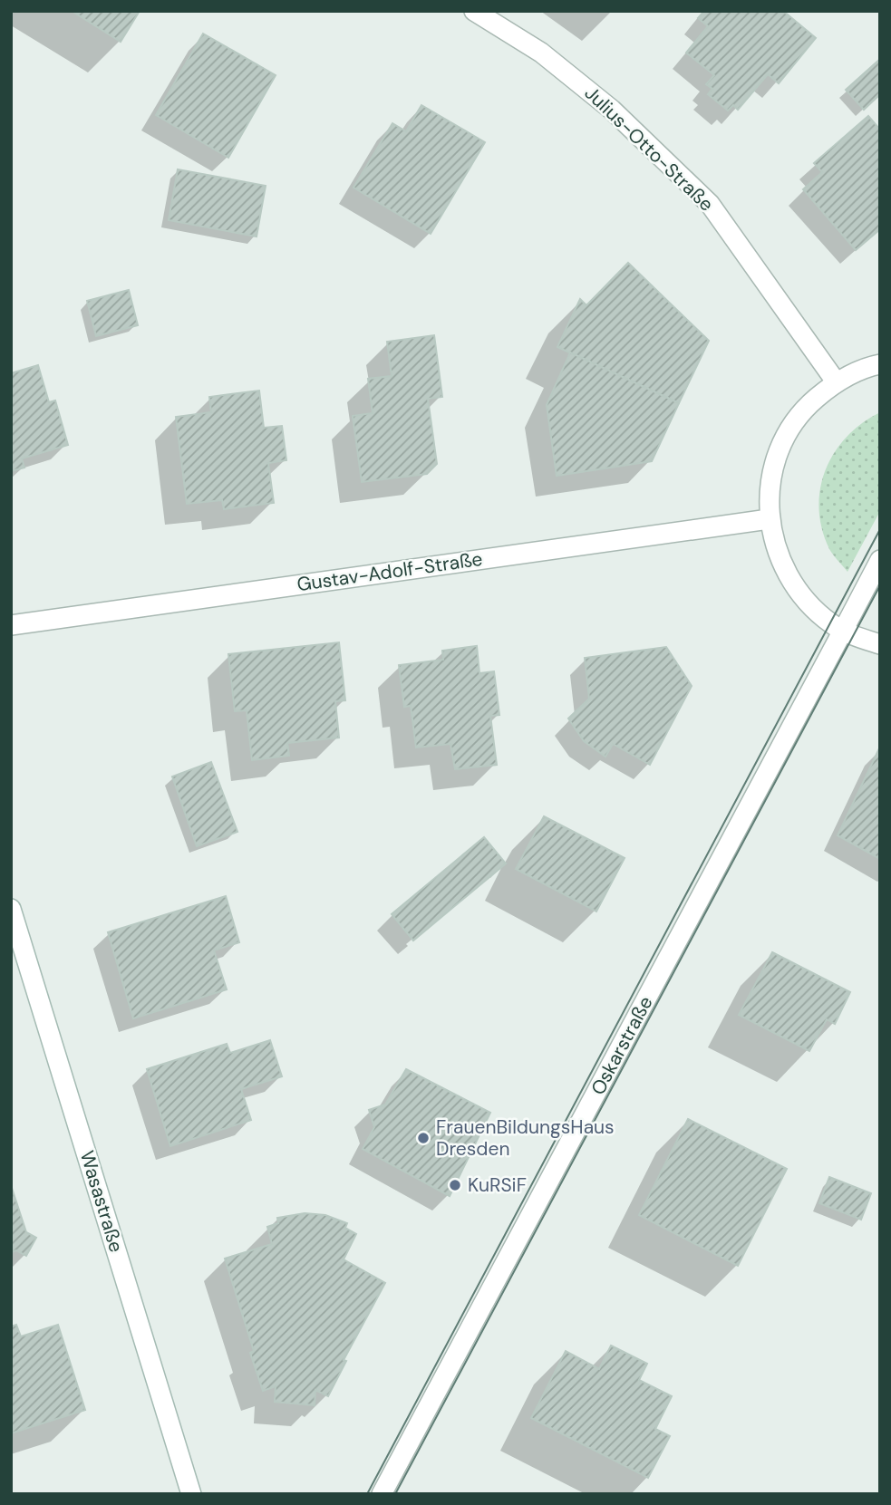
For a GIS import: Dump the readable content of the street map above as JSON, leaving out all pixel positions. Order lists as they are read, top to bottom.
{
  "streets": {
    "street": [
      "Julius-Otto-Straße",
      "Gustav-Adolf-Straße",
      "Oskarstraße",
      "Wasastraße"
    ]
  },
  "places": ["FrauenBildungsHaus Dresden", "KuRSiF"]
}
